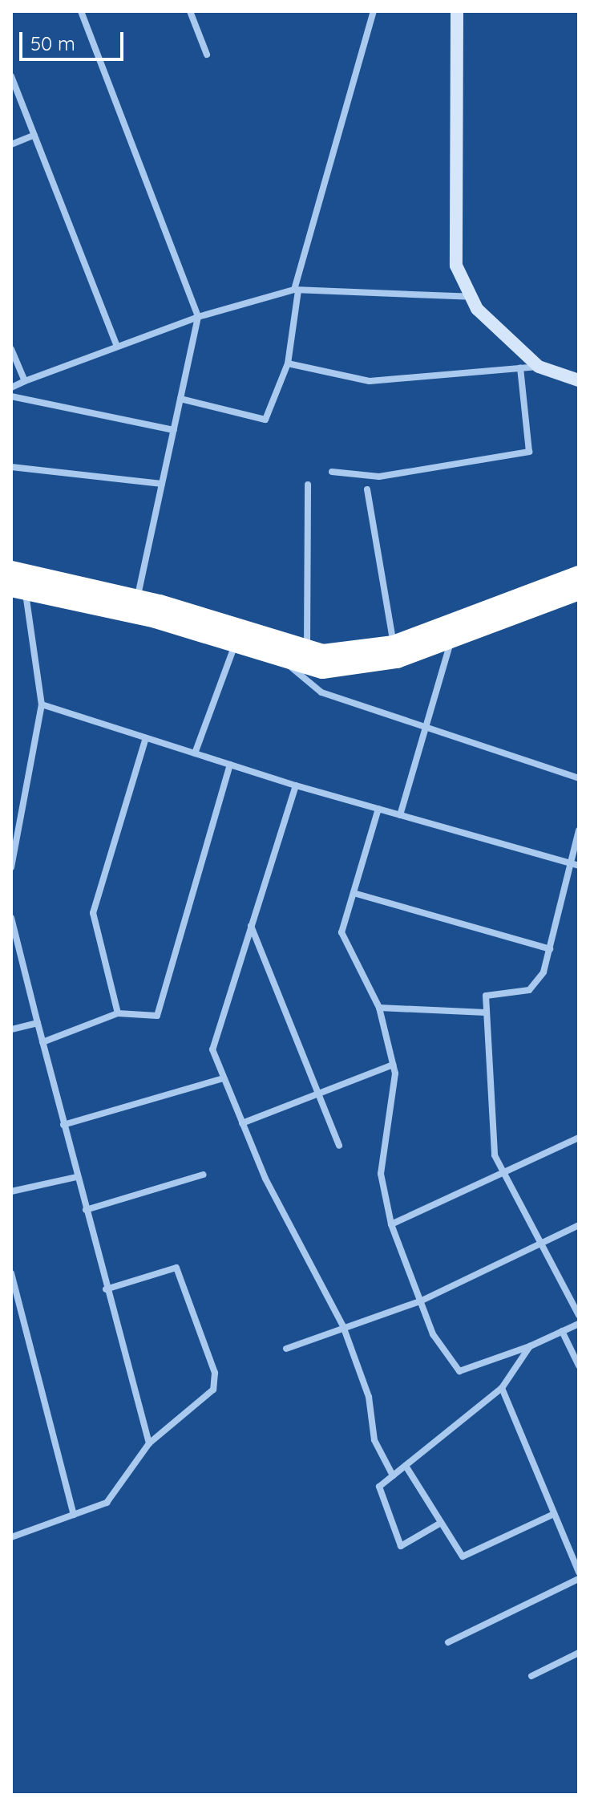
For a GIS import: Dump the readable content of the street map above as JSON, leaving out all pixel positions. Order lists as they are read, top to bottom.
{
  "scale_bar": "50 m"
}
